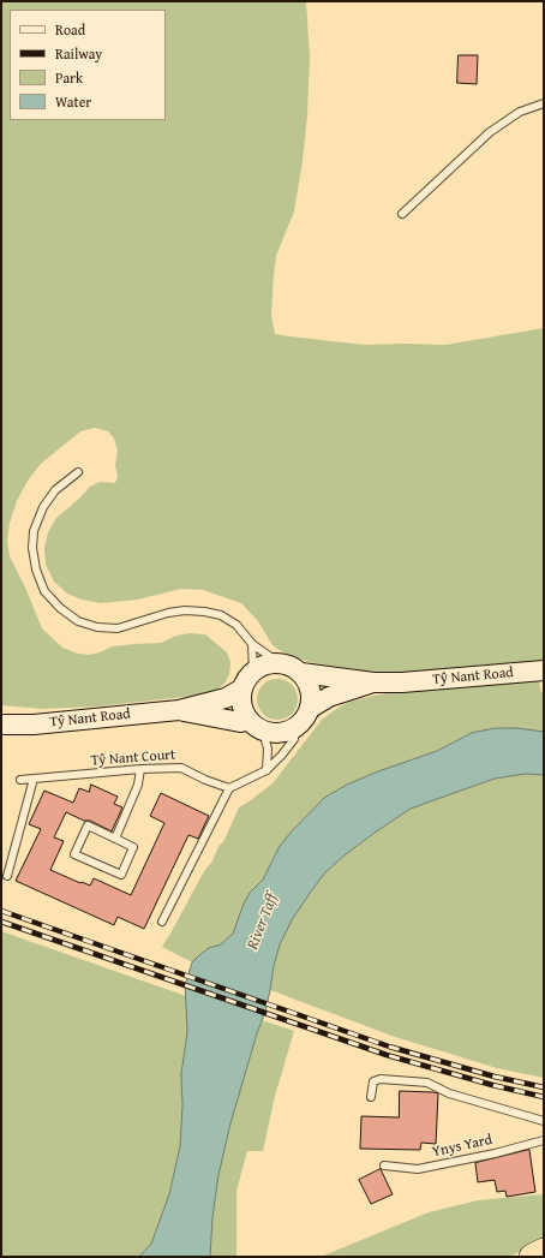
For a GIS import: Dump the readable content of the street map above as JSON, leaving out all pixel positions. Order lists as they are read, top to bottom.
{
  "streets": {
    "main road": ["Tŷ Nant Road"],
    "lane": ["Tŷ Nant Court", "Ynys Yard"]
  },
  "water": ["River Taff"],
  "legend": [
    "Road",
    "Railway",
    "Park",
    "Water"
  ]
}
